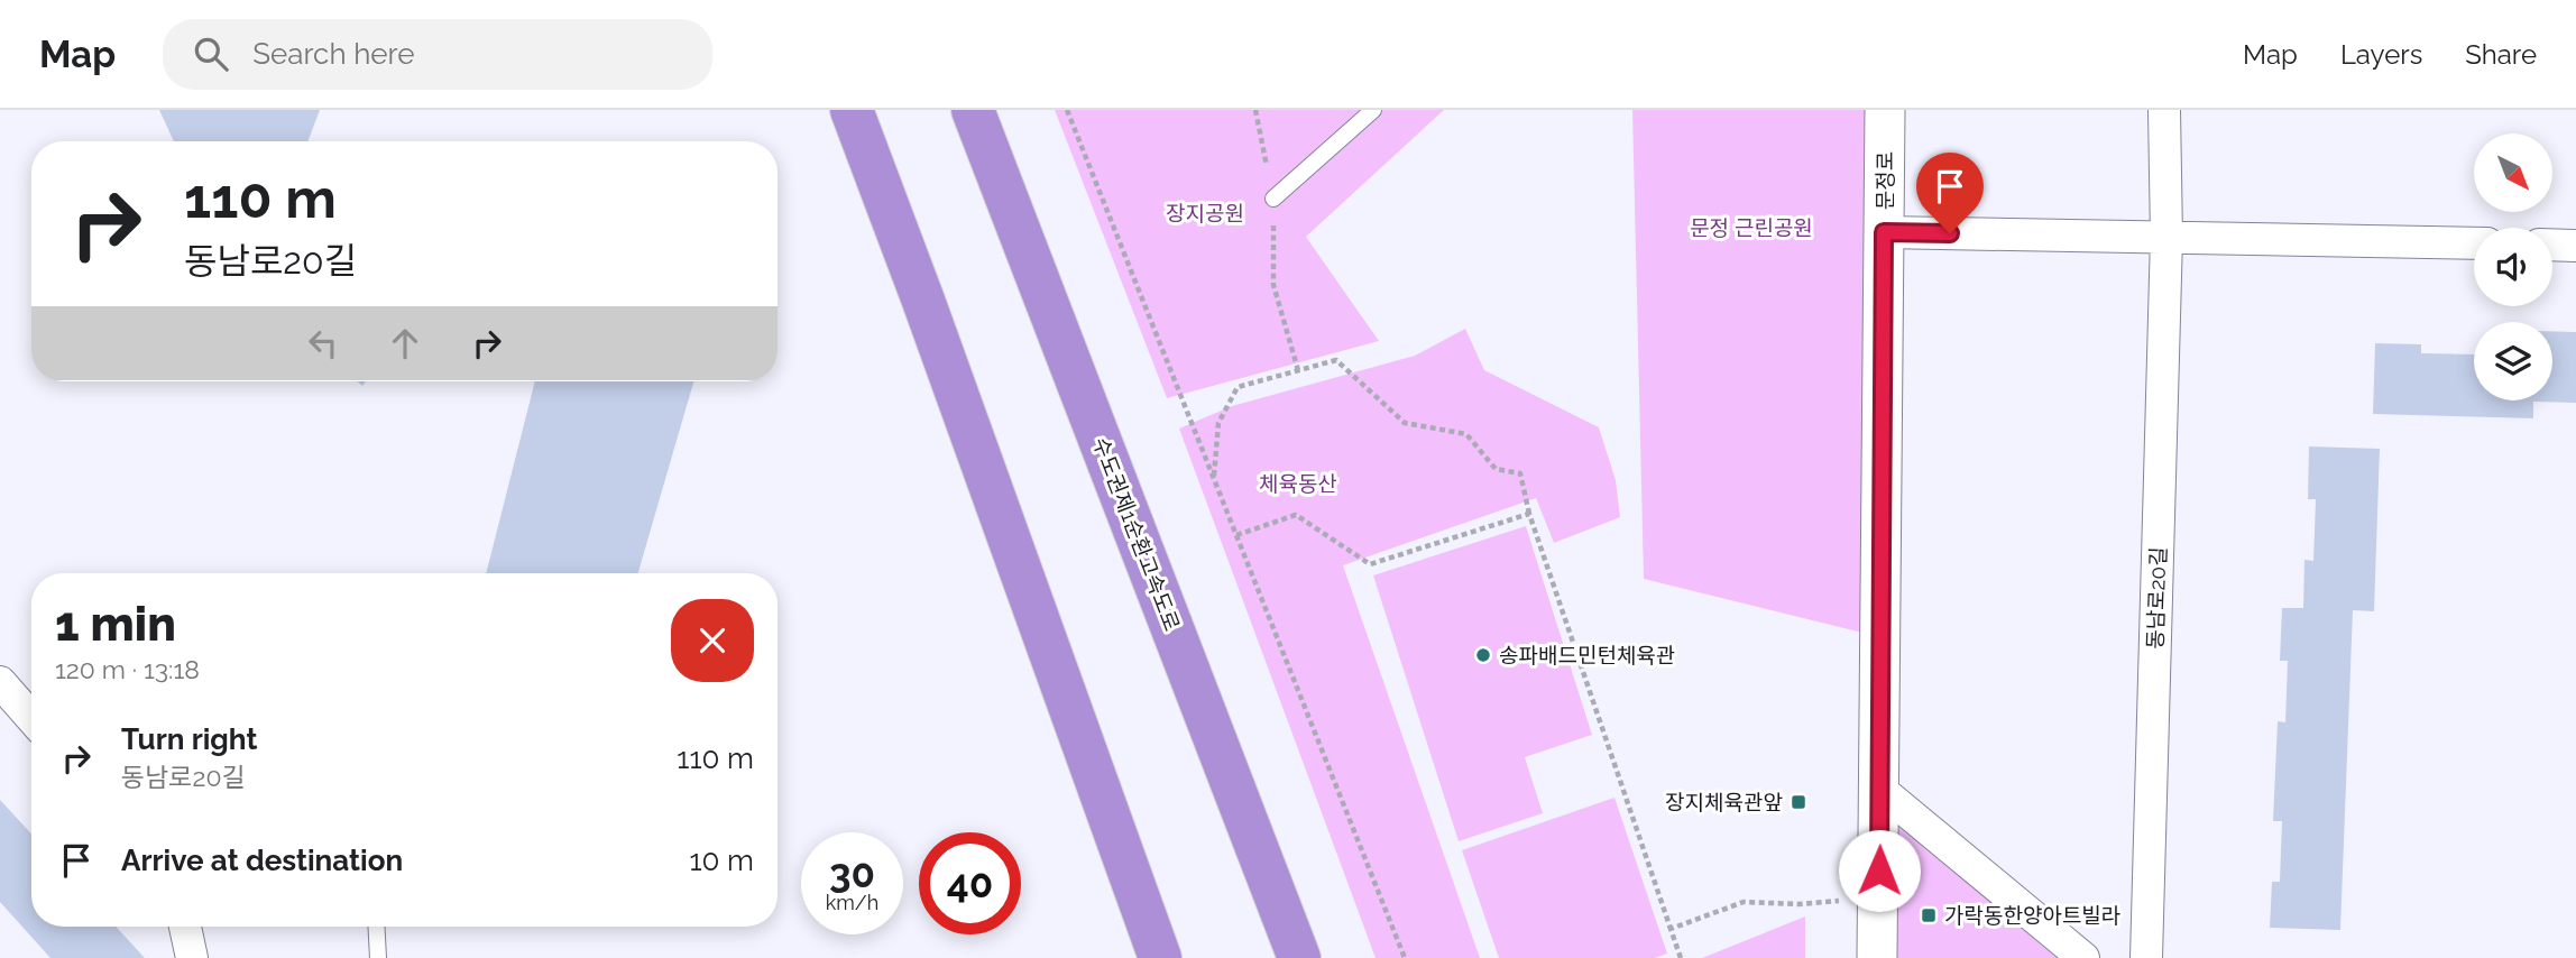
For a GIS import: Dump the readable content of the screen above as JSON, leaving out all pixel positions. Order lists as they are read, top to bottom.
{
  "streets": {
    "highway": ["수도권제1순환고속도로"],
    "street": ["문정로", "동남로20길"]
  },
  "parks": ["장지공원", "문정 근린공원", "체육동산"],
  "places": {
    "other": ["송파배드민턴체육관"],
    "transit": ["장지체육관앞", "가락동한양아트빌라"]
  },
  "north": "bottom right",
  "page": {
    "header": "Map",
    "search": "Search here",
    "nav": ["Map", "Layers", "Share"],
    "turn": ["110 m", "동남로20길"],
    "heading": ["1 min", "120 m · 13:18"],
    "list": [
      {
        "name": "Turn right",
        "note": "동남로20길",
        "value": "110 m"
      },
      {
        "name": "Arrive at destination",
        "value": "10 m"
      }
    ],
    "speed": "30 km/h",
    "limit": "40"
  }
}
